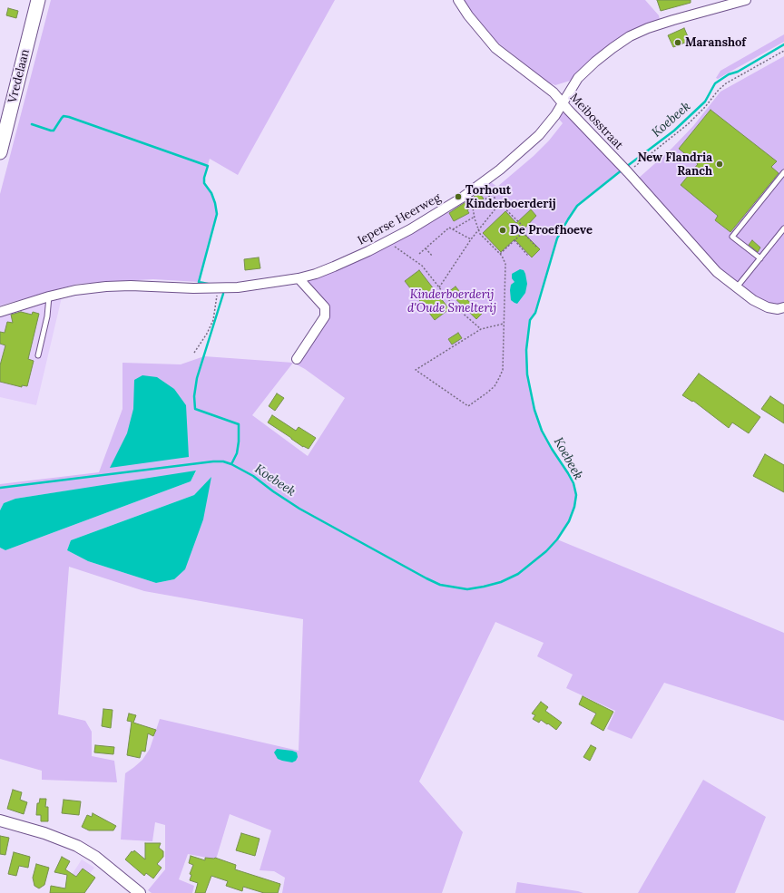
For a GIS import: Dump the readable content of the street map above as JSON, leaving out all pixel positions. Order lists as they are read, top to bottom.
{
  "streets": {
    "main road": ["Vredelaan"],
    "street": ["Meibosstraat", "Ieperse Heerweg"]
  },
  "crossings": [
    ["Meibosstraat", "Ieperse Heerweg"]
  ],
  "water": ["Koebeek"],
  "parks": ["Kinderboerderij d'Oude Smelterij"],
  "places": [
    "Maranshof",
    "New Flandria Ranch",
    "Torhout Kinderboerderij",
    "De Proefhoeve"
  ]
}
